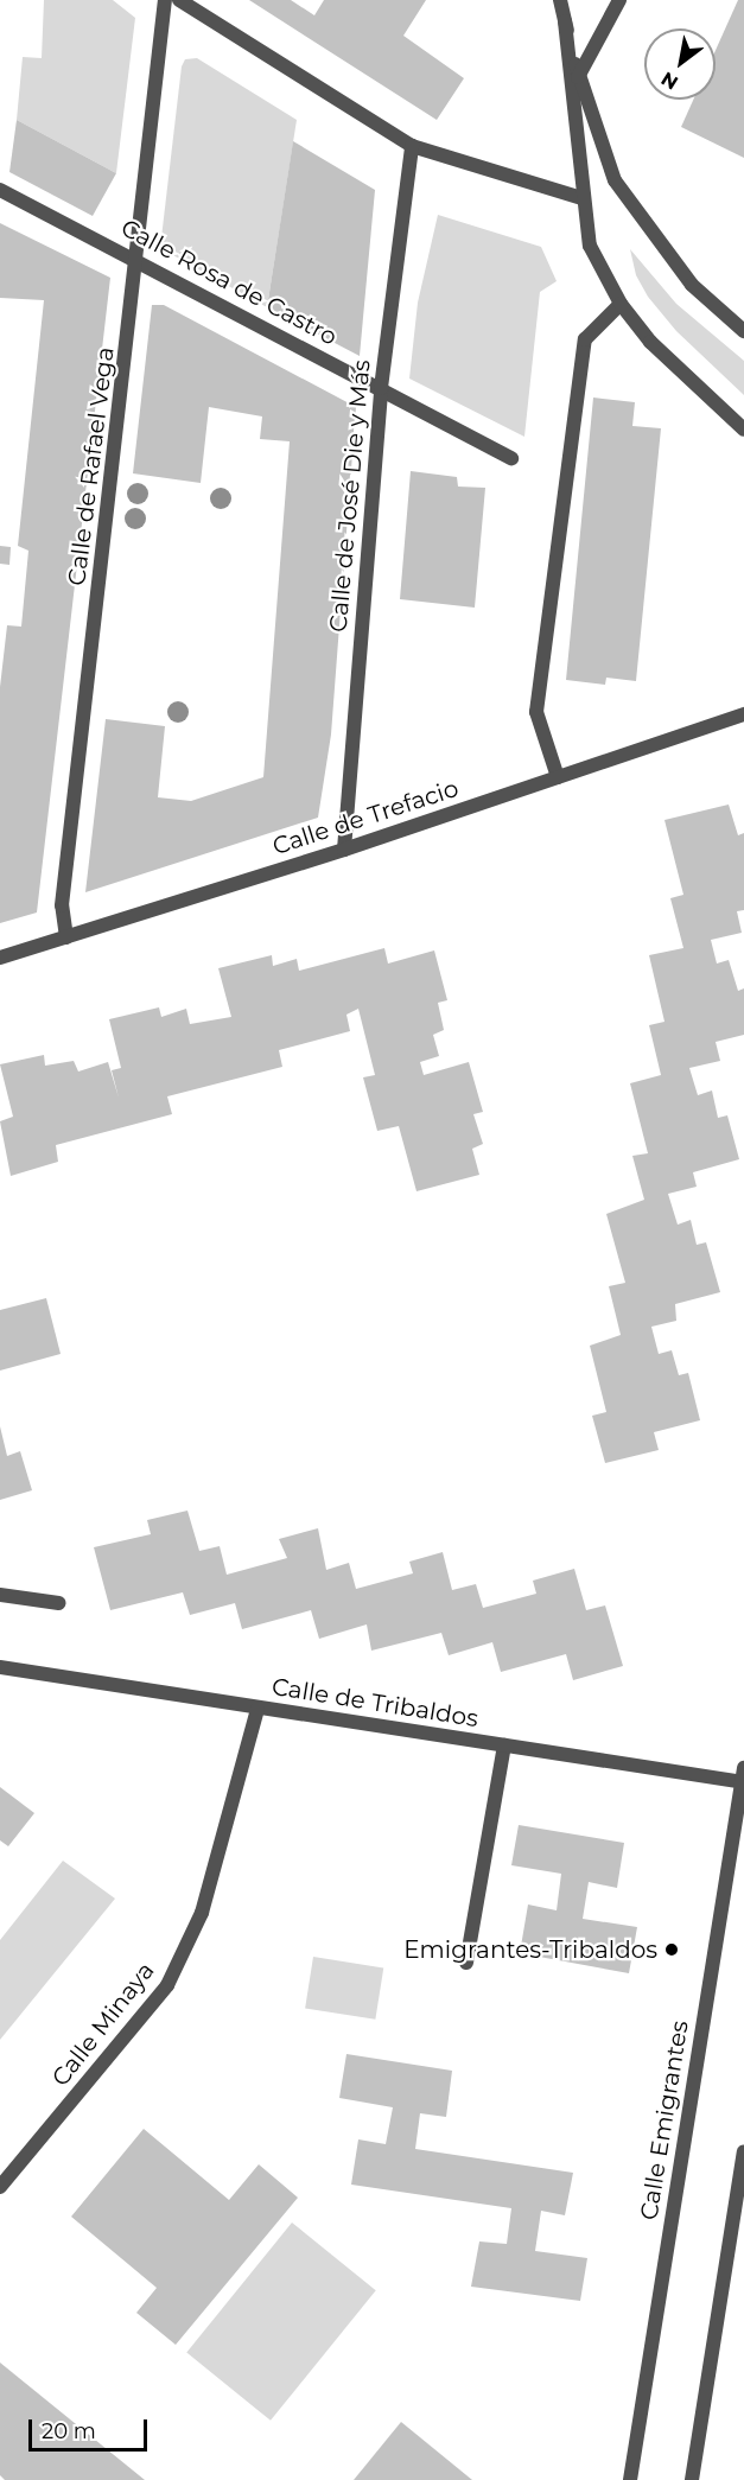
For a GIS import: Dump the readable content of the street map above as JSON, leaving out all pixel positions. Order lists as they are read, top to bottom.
{
  "streets": {
    "street": [
      "Calle Rosa de Castro",
      "Calle de Rafael Vega",
      "Calle de José Die y Más",
      "Calle de Trefacio",
      "Calle de Tribaldos",
      "Calle Minaya",
      "Calle Emigrantes"
    ]
  },
  "crossings": [
    ["Calle Rosa de Castro", "Calle de Rafael Vega"],
    ["Calle Rosa de Castro", "Calle de José Die y Más"],
    ["Calle de Rafael Vega", "Calle de Trefacio"],
    ["Calle de José Die y Más", "Calle de Trefacio"],
    ["Calle de Tribaldos", "Calle Minaya"],
    ["Calle de Tribaldos", "Calle Emigrantes"]
  ],
  "places": ["Emigrantes-Tribaldos"],
  "scale_bar": "20 m",
  "north": "bottom left"
}
